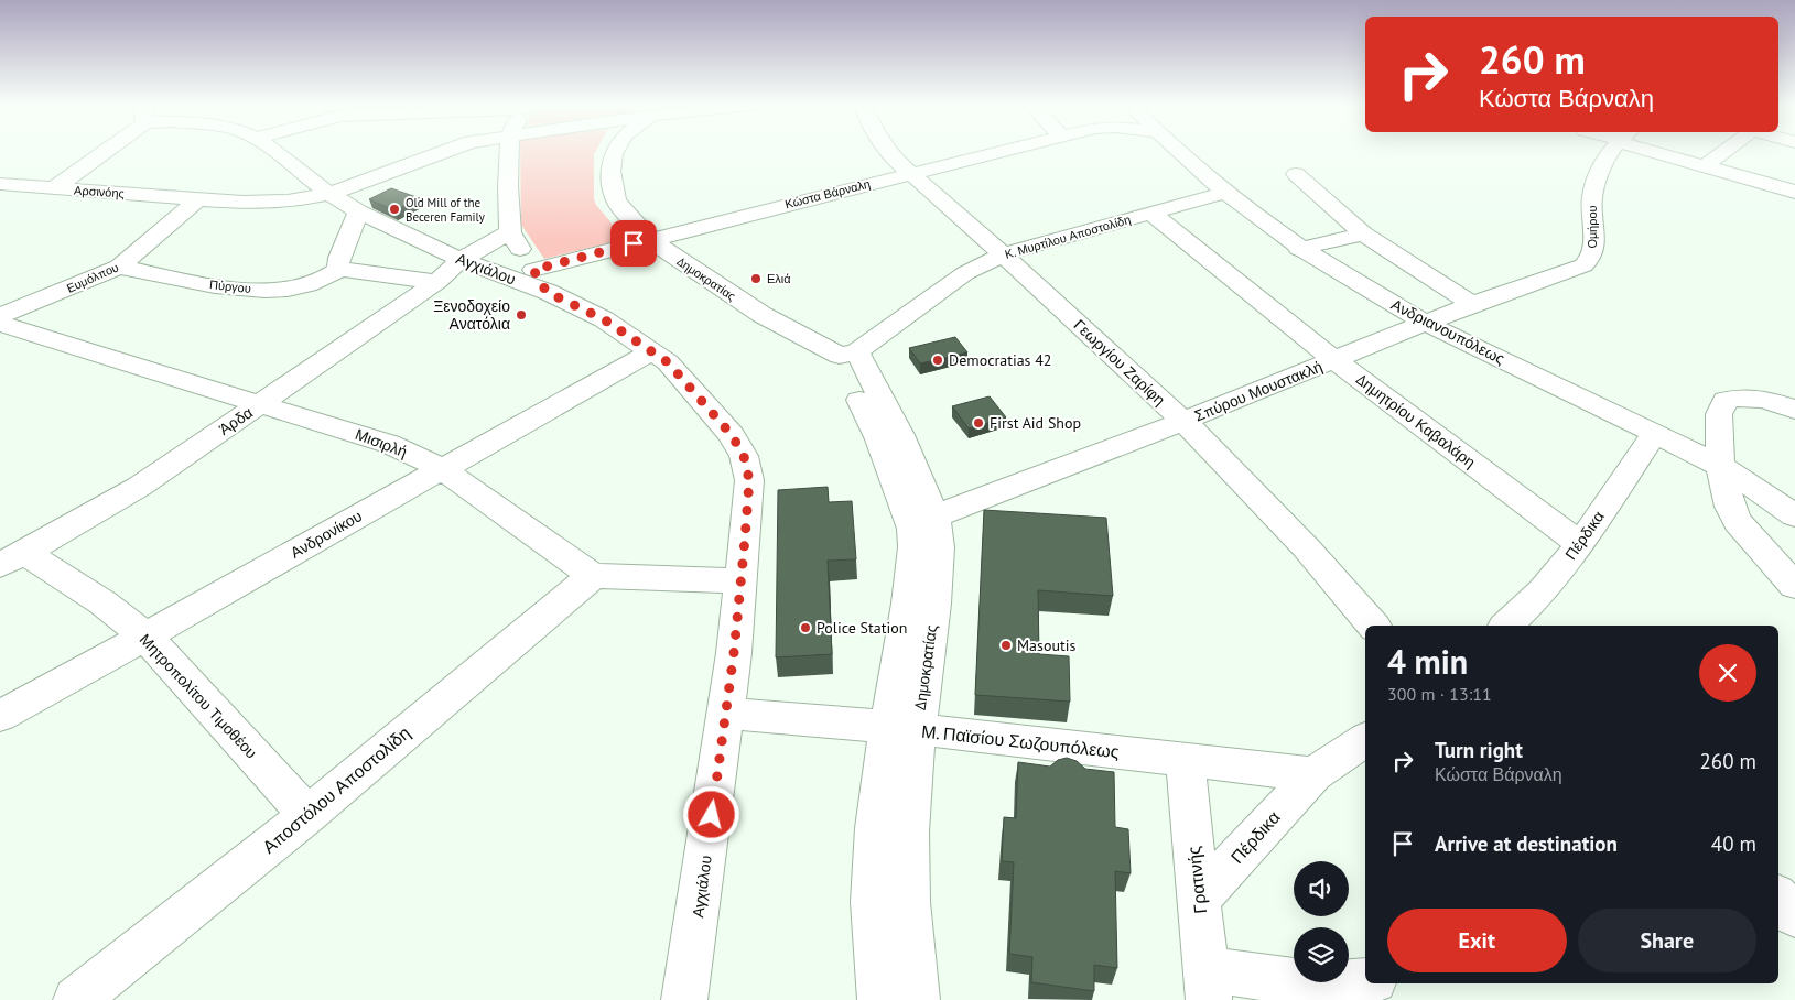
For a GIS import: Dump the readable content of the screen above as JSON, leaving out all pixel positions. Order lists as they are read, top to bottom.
{
  "streets": {
    "street": [
      "Αρσινόης",
      "Κώστα Βάρναλη",
      "Ομήρου",
      "Κ. Μυρτίλου Αποστολίδη",
      "Αγχιάλου",
      "Ευμόλπου",
      "Δημοκρατίας",
      "Πύργου",
      "Ανδριανουπόλεως",
      "Γεωργίου Ζαρίφη",
      "Σπύρου Μουστακλή",
      "Άρδα",
      "Δημητρίου Καβαλάρη",
      "Μισιρλή",
      "Ανδρονίκου",
      "Πέρδικα",
      "Μητροπολίτου Τιμοθέου",
      "Μ. Παϊσίου Σωζουπόλεως",
      "Αποστόλου Αποστολίδη",
      "Γρατινής"
    ]
  },
  "crossings": [
    ["Αρσινόης", "Αγχιάλου"],
    ["Αρσινόης", "Ευμόλπου"],
    ["Κώστα Βάρναλη", "Δημοκρατίας"],
    ["Κώστα Βάρναλη", "Γεωργίου Ζαρίφη"],
    ["Ομήρου", "Σπύρου Μουστακλή"],
    ["Κ. Μυρτίλου Αποστολίδη", "Δημοκρατίας"],
    ["Κ. Μυρτίλου Αποστολίδη", "Ανδριανουπόλεως"],
    ["Κ. Μυρτίλου Αποστολίδη", "Γεωργίου Ζαρίφη"],
    ["Κ. Μυρτίλου Αποστολίδη", "Δημητρίου Καβαλάρη"],
    ["Αγχιάλου", "Άρδα"],
    ["Αγχιάλου", "Ανδρονίκου"],
    ["Αγχιάλου", "Μ. Παϊσίου Σωζουπόλεως"],
    ["Ευμόλπου", "Πύργου"],
    ["Δημοκρατίας", "Σπύρου Μουστακλή"],
    ["Δημοκρατίας", "Μ. Παϊσίου Σωζουπόλεως"],
    ["Ανδριανουπόλεως", "Σπύρου Μουστακλή"],
    ["Ανδριανουπόλεως", "Πέρδικα"],
    ["Γεωργίου Ζαρίφη", "Σπύρου Μουστακλή"],
    ["Σπύρου Μουστακλή", "Δημητρίου Καβαλάρη"],
    ["Άρδα", "Μισιρλή"],
    ["Άρδα", "Μητροπολίτου Τιμοθέου"],
    ["Δημητρίου Καβαλάρη", "Πέρδικα"],
    ["Μισιρλή", "Ανδρονίκου"],
    ["Μισιρλή", "Αποστόλου Αποστολίδη"],
    ["Ανδρονίκου", "Μητροπολίτου Τιμοθέου"],
    ["Πέρδικα", "Μ. Παϊσίου Σωζουπόλεως"],
    ["Πέρδικα", "Γρατινής"],
    ["Μητροπολίτου Τιμοθέου", "Αποστόλου Αποστολίδη"],
    ["Μ. Παϊσίου Σωζουπόλεως", "Γρατινής"]
  ],
  "places": [
    "Old Mill of the Beceren Family",
    "Ελιά",
    "Ξενοδοχείο Ανατόλια",
    "Democratias 42",
    "First Aid Shop",
    "Police Station",
    "Masoutis"
  ],
  "page": {
    "turn": ["260 m", "Κώστα Βάρναλη"],
    "heading": ["4 min", "300 m · 13:11"],
    "list": [
      {
        "name": "Turn right",
        "note": "Κώστα Βάρναλη",
        "value": "260 m"
      },
      {
        "name": "Arrive at destination",
        "value": "40 m"
      }
    ],
    "buttons": ["Exit", "Share"]
  }
}
